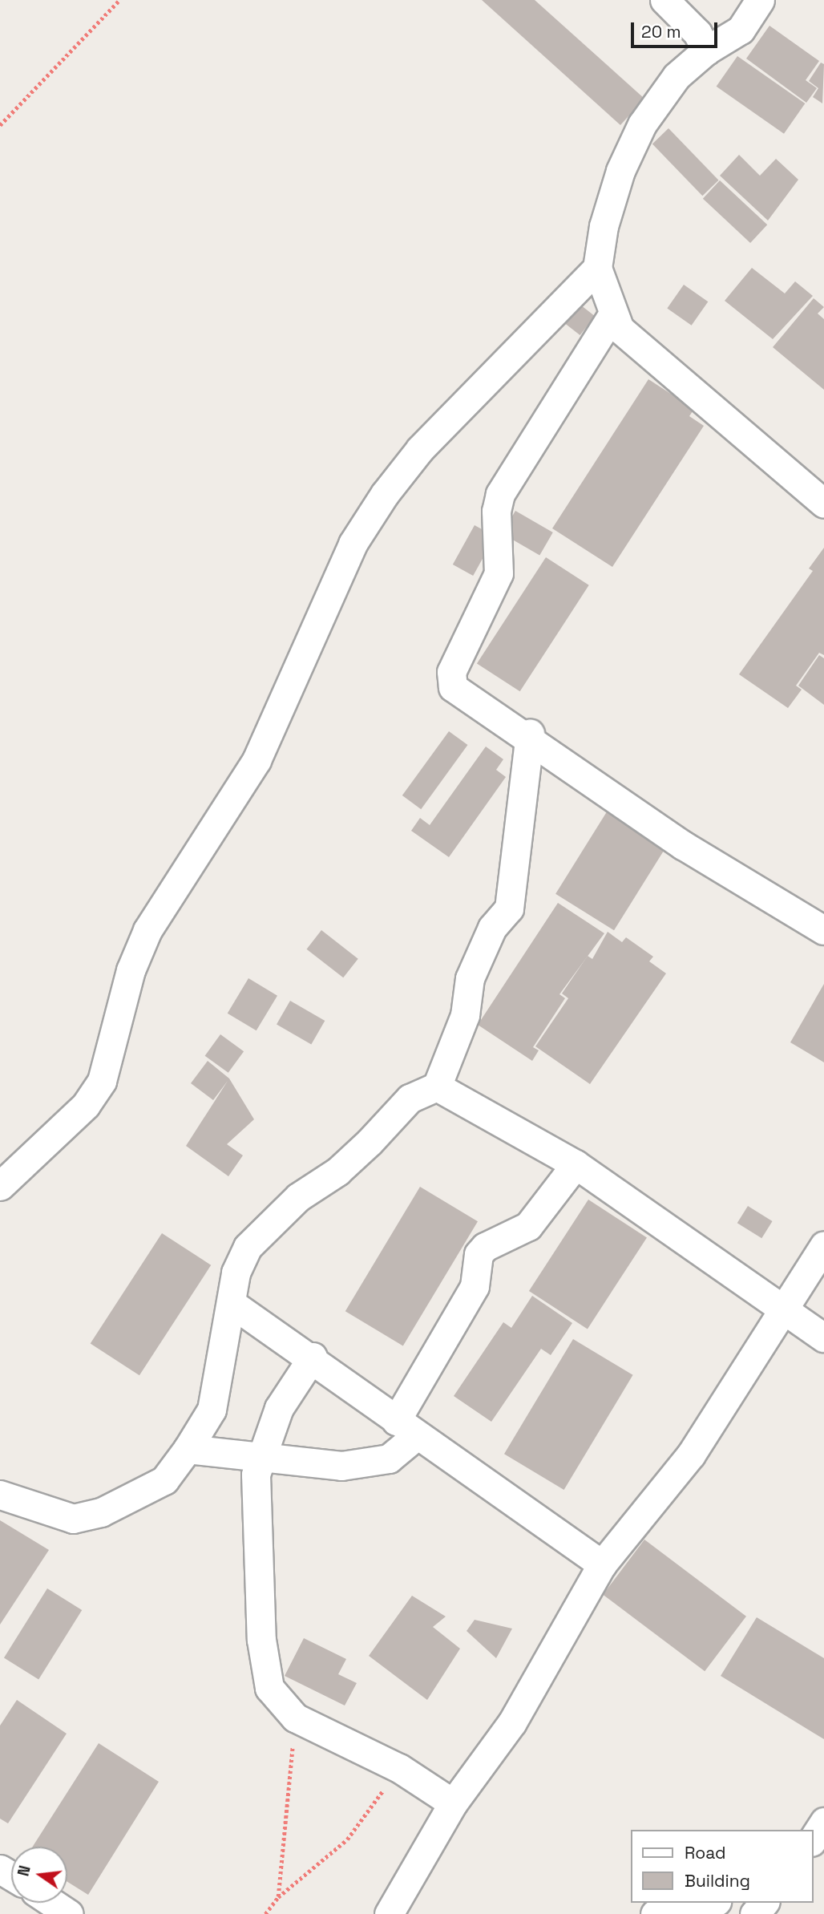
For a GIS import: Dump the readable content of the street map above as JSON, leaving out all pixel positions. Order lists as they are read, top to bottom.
{
  "legend": ["Road", "Building"],
  "scale_bar": "20 m",
  "north": "left"
}
